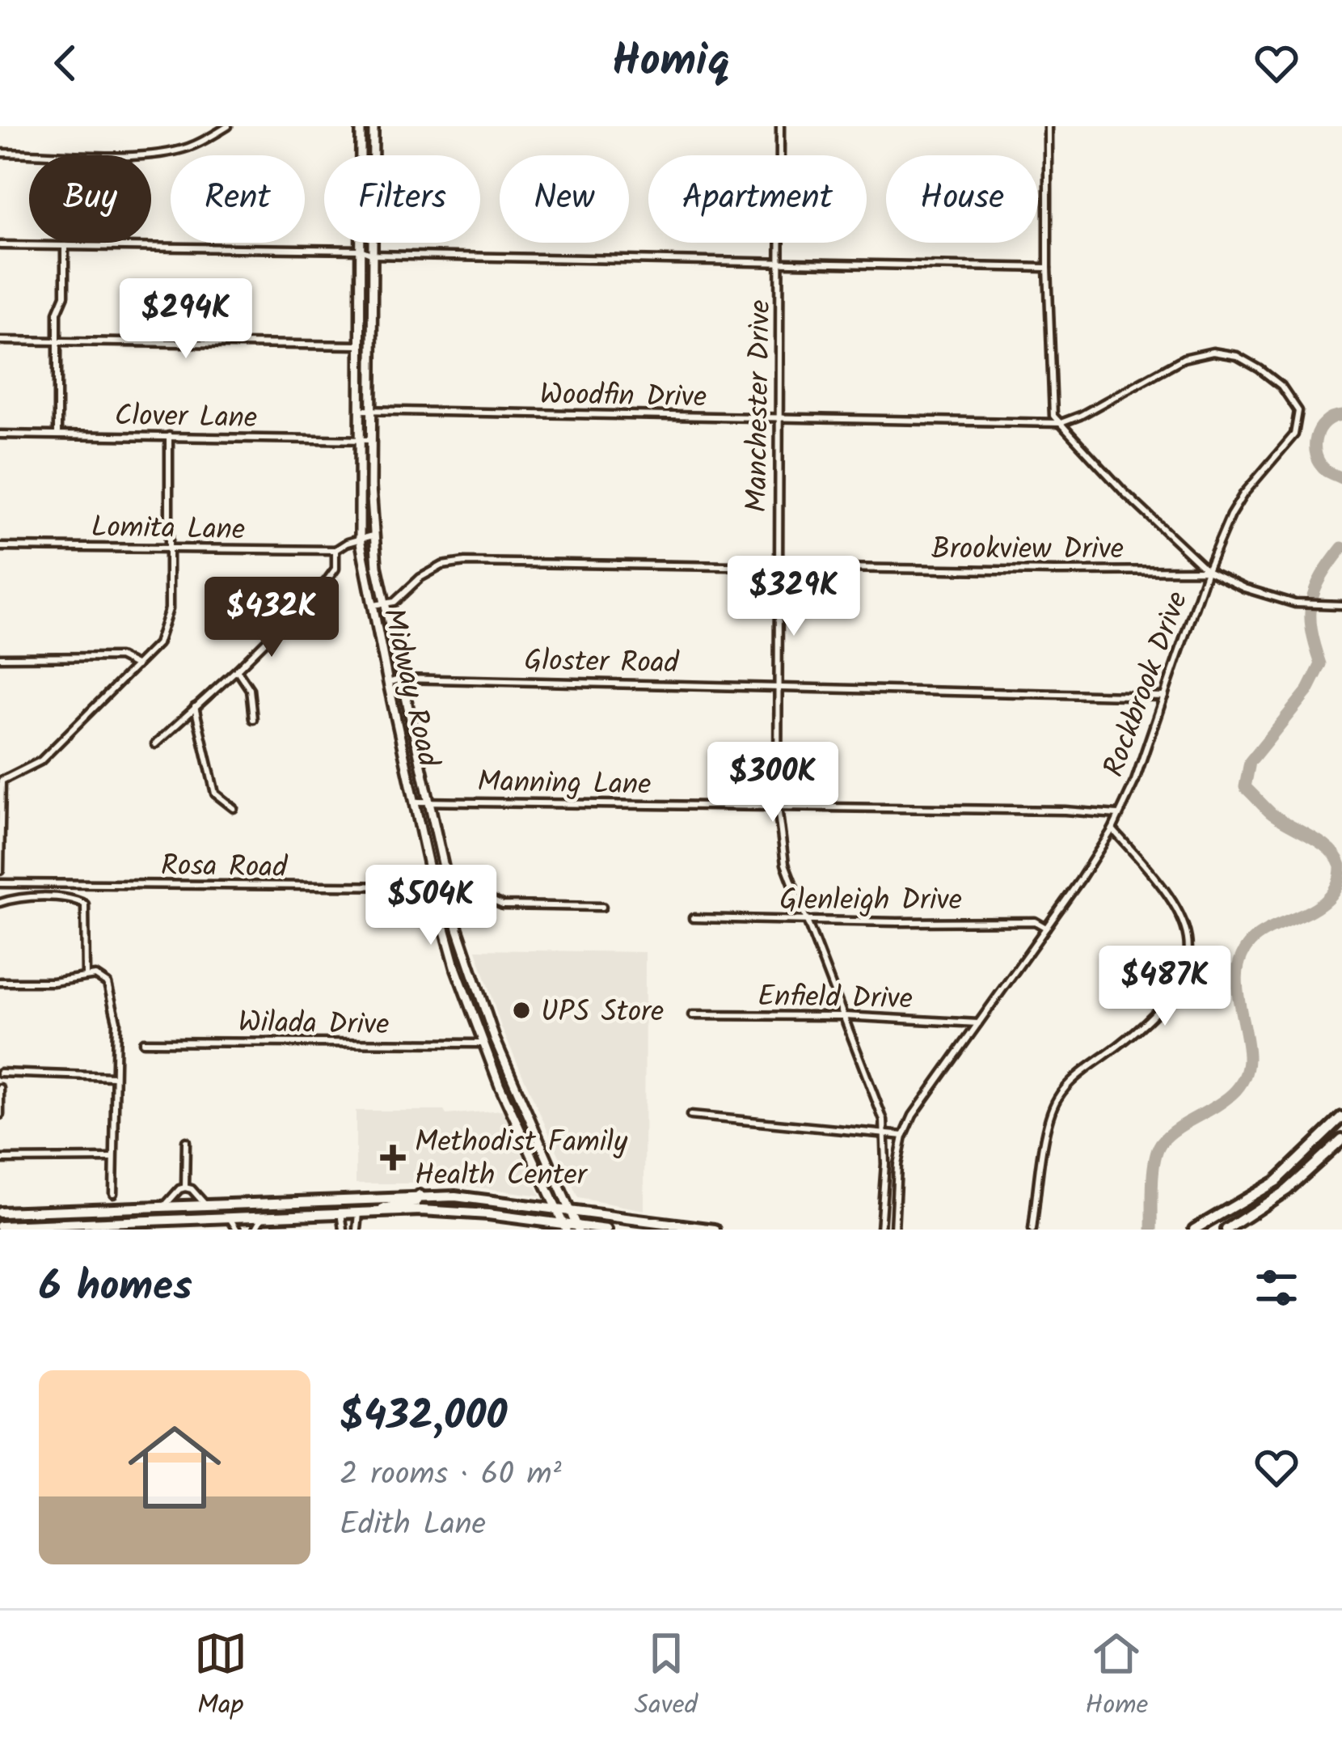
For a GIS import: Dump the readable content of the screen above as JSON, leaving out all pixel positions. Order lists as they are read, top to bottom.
{
  "streets": {
    "main road": ["Midway Road"],
    "street": [
      "Woodfin Drive",
      "Manchester Drive",
      "Clover Lane",
      "Lomita Lane",
      "Brookview Drive",
      "Gloster Road",
      "Rockbrook Drive",
      "Manning Lane",
      "Rosa Road",
      "Glenleigh Drive",
      "Enfield Drive",
      "Wilada Drive"
    ]
  },
  "crossings": [
    ["Woodfin Drive", "Manchester Drive"],
    ["Woodfin Drive", "Rockbrook Drive"],
    ["Woodfin Drive", "Midway Road"],
    ["Manchester Drive", "Brookview Drive"],
    ["Manchester Drive", "Gloster Road"],
    ["Manchester Drive", "Manning Lane"],
    ["Manchester Drive", "Glenleigh Drive"],
    ["Manchester Drive", "Enfield Drive"],
    ["Clover Lane", "Midway Road"],
    ["Brookview Drive", "Rockbrook Drive"],
    ["Brookview Drive", "Midway Road"],
    ["Gloster Road", "Rockbrook Drive"],
    ["Gloster Road", "Midway Road"],
    ["Rockbrook Drive", "Manning Lane"],
    ["Rockbrook Drive", "Glenleigh Drive"],
    ["Rockbrook Drive", "Enfield Drive"],
    ["Midway Road", "Manning Lane"],
    ["Midway Road", "Rosa Road"],
    ["Midway Road", "Wilada Drive"]
  ],
  "places": {
    "other": ["UPS Store"],
    "health": ["Methodist Family Health Center"]
  },
  "page": {
    "header": "Homiq",
    "chip": [
      "Buy",
      "Rent",
      "Filters",
      "New",
      "Apartment",
      "House"
    ],
    "price": [
      "$294K",
      "$329K",
      "$432K",
      "$300K",
      "$504K",
      "$487K"
    ],
    "heading": "6 homes",
    "list": [
      {
        "name": "$432,000",
        "note": "2 rooms · 60 m² · Edith Lane"
      }
    ],
    "tabs": ["Map", "Saved", "Home"]
  }
}
